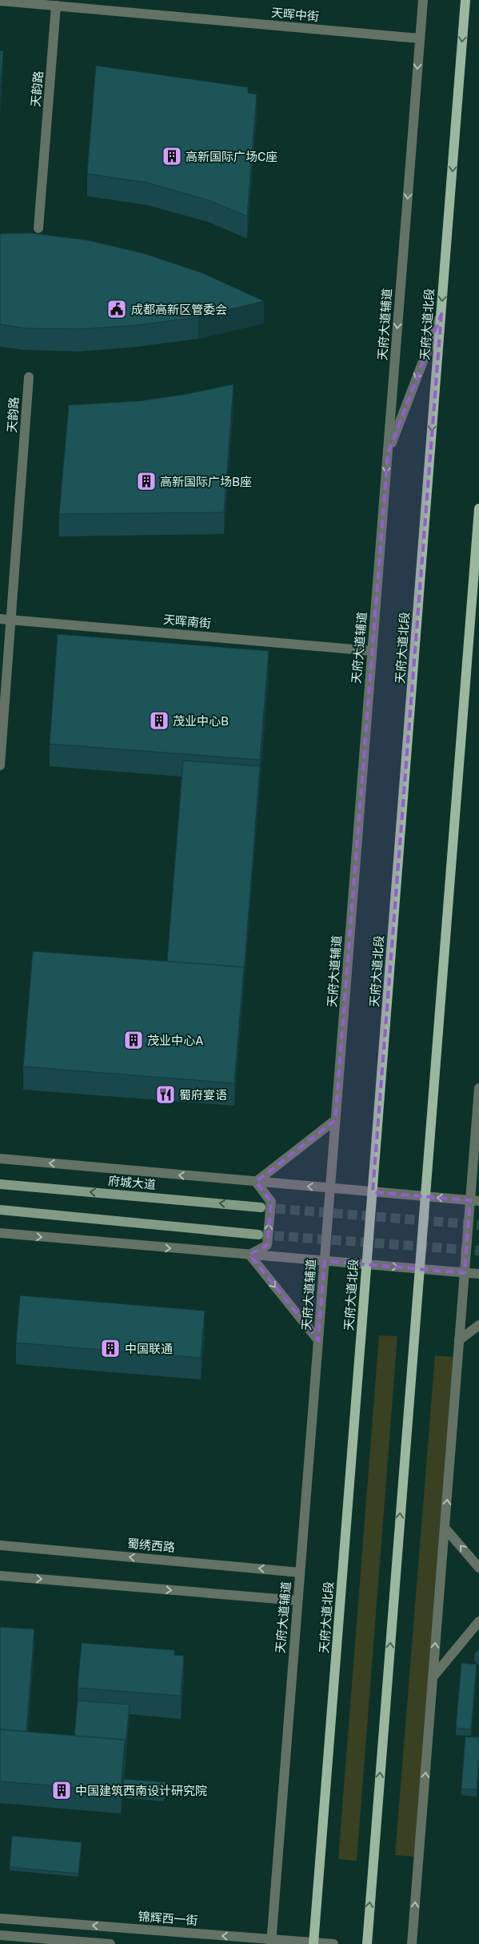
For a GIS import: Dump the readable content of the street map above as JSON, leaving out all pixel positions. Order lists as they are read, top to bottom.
{
  "streets": {
    "main road": ["天府大道北段", "府城大道"],
    "street": [
      "天晖中街",
      "天韵路",
      "天府大道辅道",
      "天晖南街",
      "蜀绣西路",
      "锦辉西一街"
    ]
  },
  "crossings": [
    ["天晖中街", "天韵路"],
    ["天晖中街", "天府大道辅道"],
    ["天韵路", "天晖南街"],
    ["天府大道辅道", "天晖南街"],
    ["天府大道辅道", "蜀绣西路"],
    ["天府大道辅道", "锦辉西一街"],
    ["天府大道北段", "锦辉西一街"]
  ],
  "places": {
    "building": [
      "高新国际广场C座",
      "高新国际广场B座",
      "茂业中心B",
      "茂业中心A",
      "中国联通",
      "中国建筑西南设计研究院"
    ],
    "public building": ["成都高新区管委会"],
    "restaurant": ["蜀府宴语"]
  }
}
